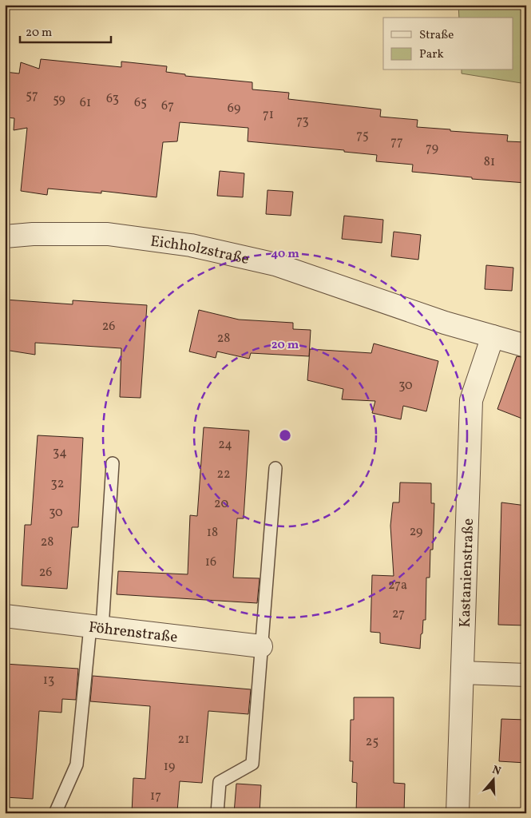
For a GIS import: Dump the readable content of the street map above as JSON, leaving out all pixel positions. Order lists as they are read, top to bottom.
{
  "streets": {
    "street": ["Eichholzstraße", "Kastanienstraße", "Föhrenstraße"]
  },
  "crossings": [
    ["Eichholzstraße", "Kastanienstraße"]
  ],
  "house_numbers": [
    "57",
    "63",
    "59",
    "61",
    "65",
    "67",
    "69",
    "71",
    "73",
    "75",
    "77",
    "79",
    "81",
    "26",
    "28",
    "30",
    "24",
    "34",
    "22",
    "32",
    "20",
    "30",
    "29",
    "18",
    "28",
    "16",
    "26",
    "27a",
    "27",
    "13",
    "21",
    "25",
    "19",
    "17"
  ],
  "legend": ["Straße", "Park"],
  "scale_bar": "20 m",
  "north": "top",
  "rings": ["40 m", "20 m"]
}
